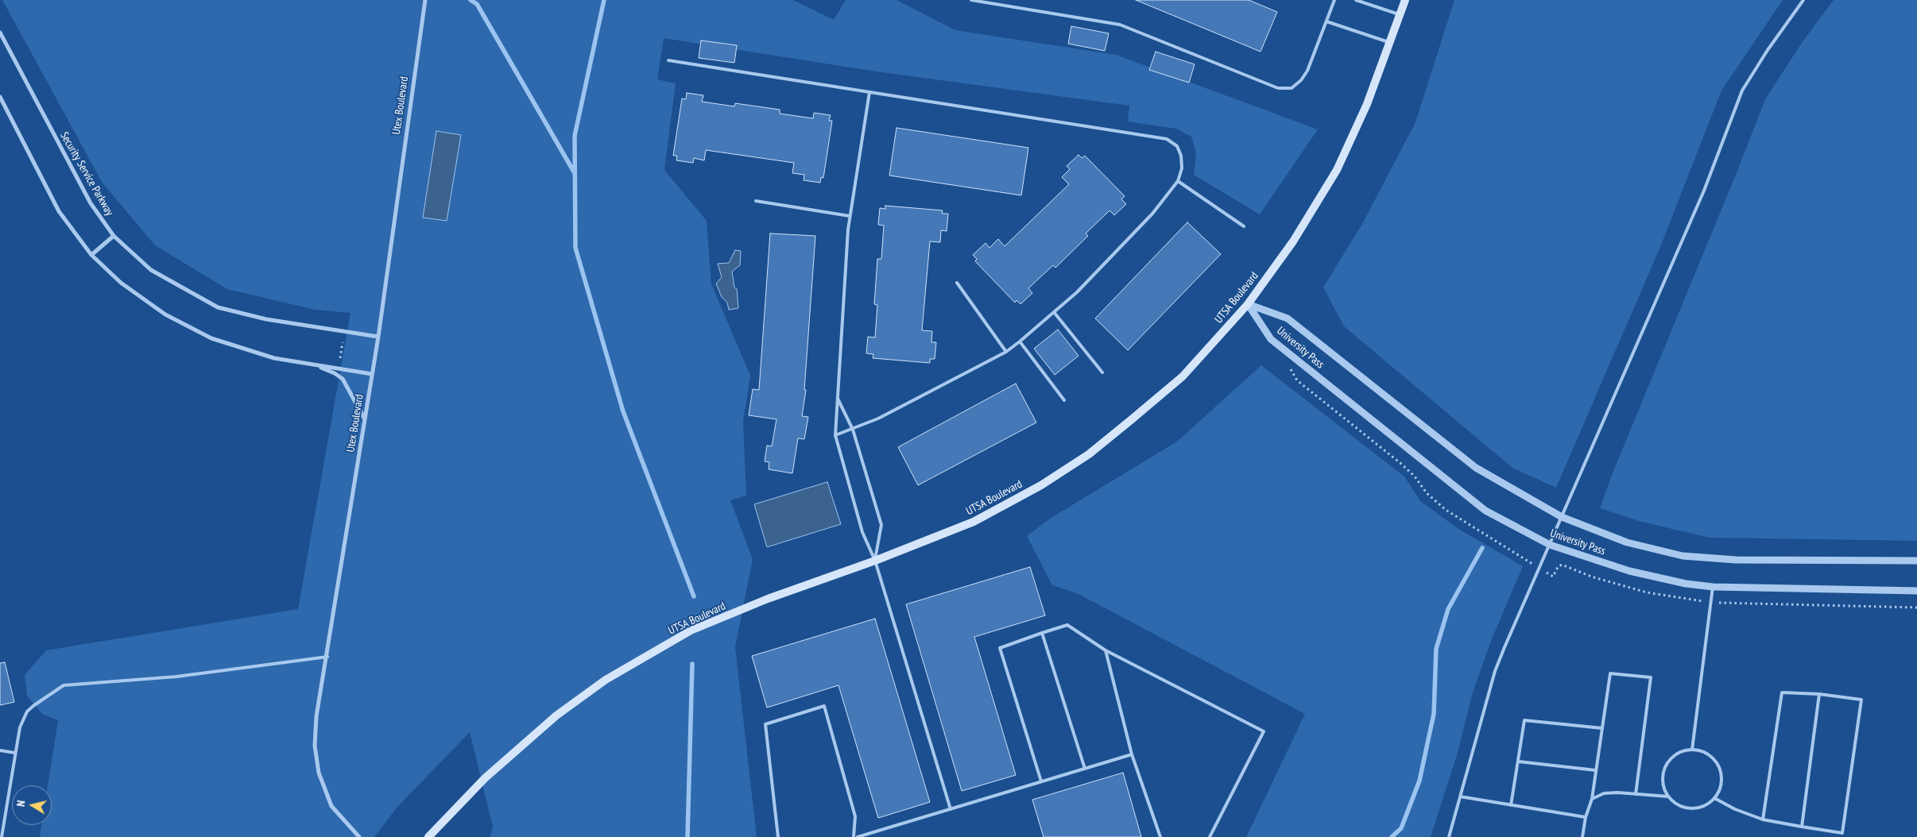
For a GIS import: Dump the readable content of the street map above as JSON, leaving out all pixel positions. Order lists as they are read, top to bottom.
{
  "streets": {
    "main road": ["UTSA Boulevard"],
    "street": ["Utex Boulevard", "Security Service Parkway", "University Pass"]
  },
  "crossings": [
    ["Utex Boulevard", "Security Service Parkway"],
    ["UTSA Boulevard", "University Pass"]
  ],
  "north": "left"
}
